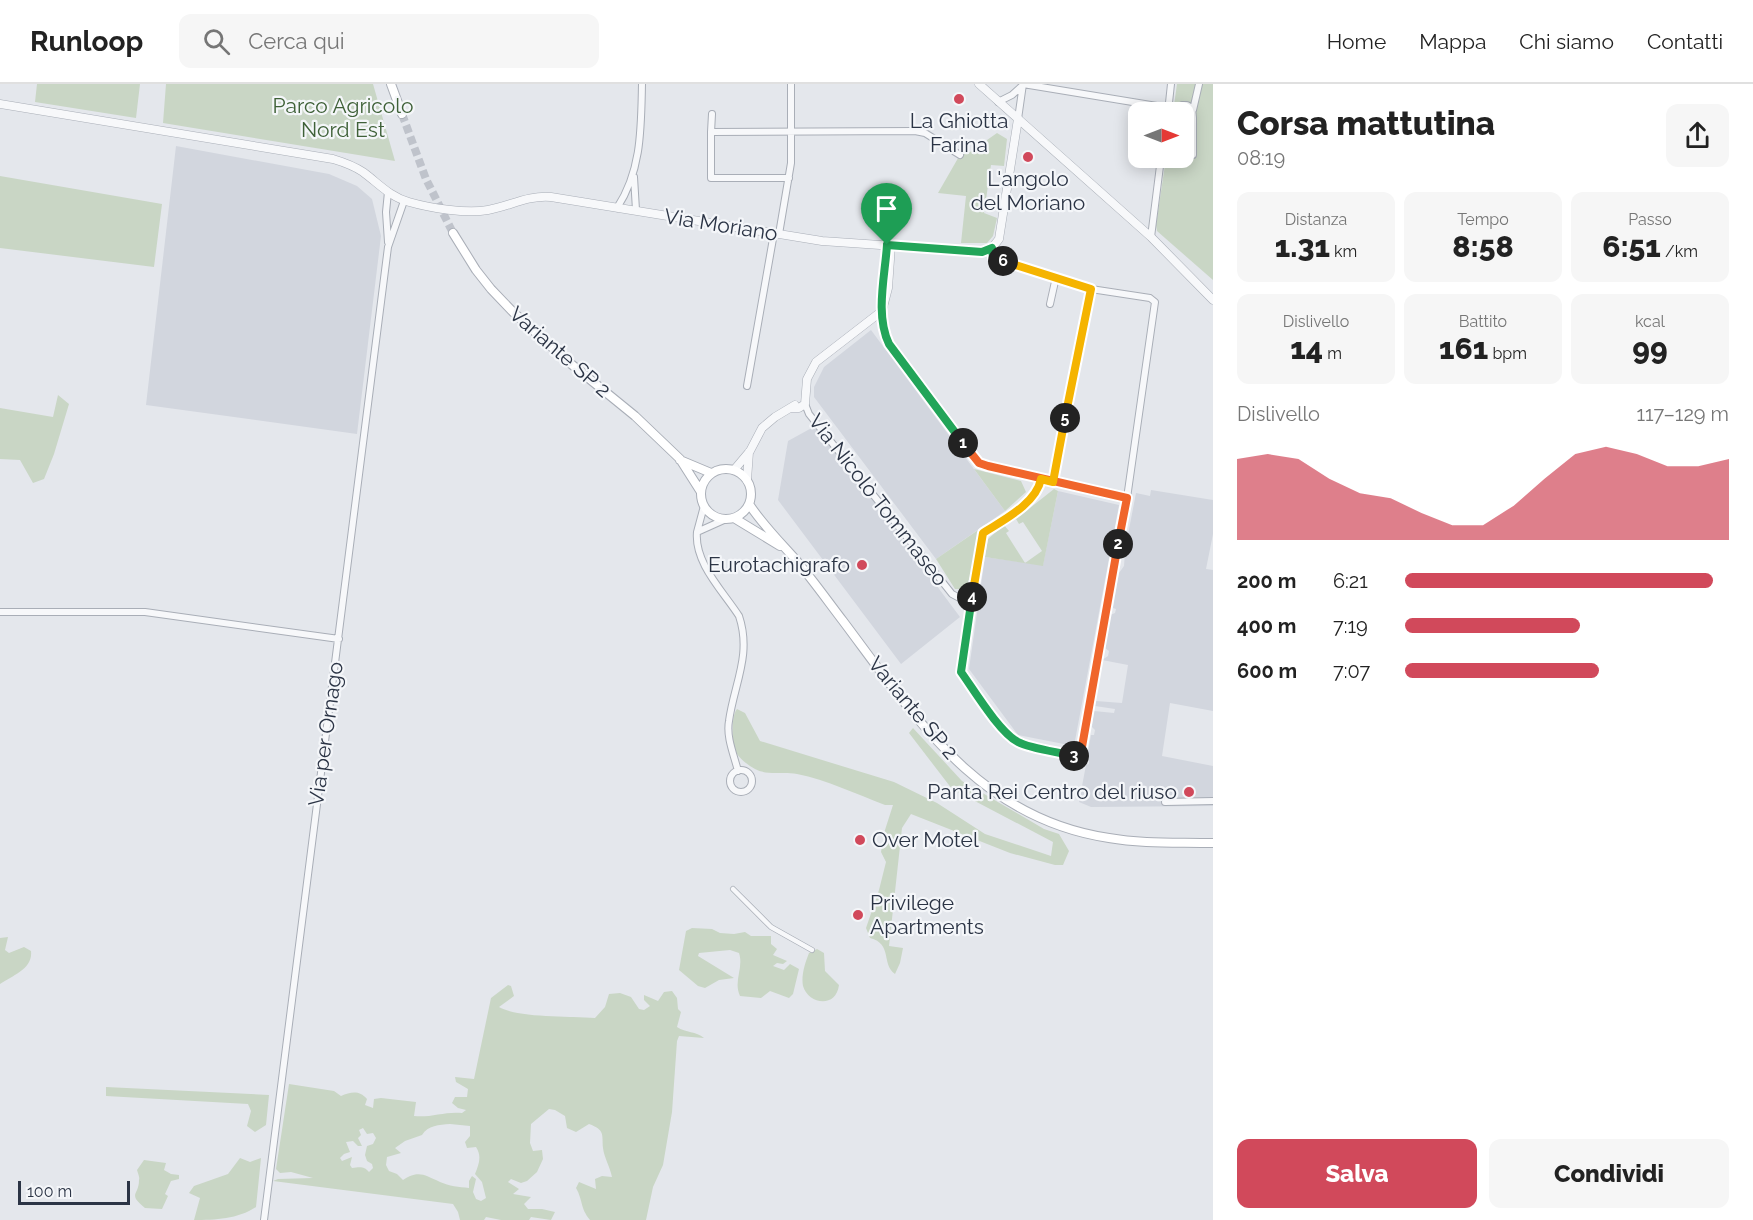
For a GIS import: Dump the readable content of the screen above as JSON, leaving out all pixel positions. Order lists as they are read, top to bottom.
{
  "streets": {
    "main road": ["Variante SP 2"],
    "street": ["Via Moriano", "Via Nicolò Tommaseo", "Via per Ornago"]
  },
  "crossings": [
    ["Via Moriano", "Via per Ornago"]
  ],
  "parks": ["Parco Agricolo Nord Est"],
  "places": [
    "La Ghiotta Farina",
    "L'angolo del Moriano",
    "Eurotachigrafo",
    "Panta Rei Centro del riuso",
    "Over Motel",
    "Privilege Apartments"
  ],
  "scale_bar": "100 m",
  "north": "right",
  "page": {
    "header": "Runloop",
    "search": "Cerca qui",
    "nav": [
      "Home",
      "Mappa",
      "Chi siamo",
      "Contatti"
    ],
    "heading": ["Corsa mattutina", "08:19"],
    "stats": [
      ["Distanza", "1.31 km"],
      ["Tempo", "8:58"],
      ["Passo", "6:51 /km"],
      ["Dislivello", "14 m"],
      ["Battito", "161 bpm"],
      ["kcal", "99"]
    ],
    "pins": [
      "6",
      "5",
      "1",
      "2",
      "4",
      "3"
    ],
    "chart": ["Dislivello", "117–129 m"],
    "list": [
      {
        "name": "200 m",
        "note": "6:21"
      },
      {
        "name": "400 m",
        "note": "7:19"
      },
      {
        "name": "600 m",
        "note": "7:07"
      }
    ],
    "buttons": ["Salva", "Condividi"],
    "scale": "100 m"
  }
}
